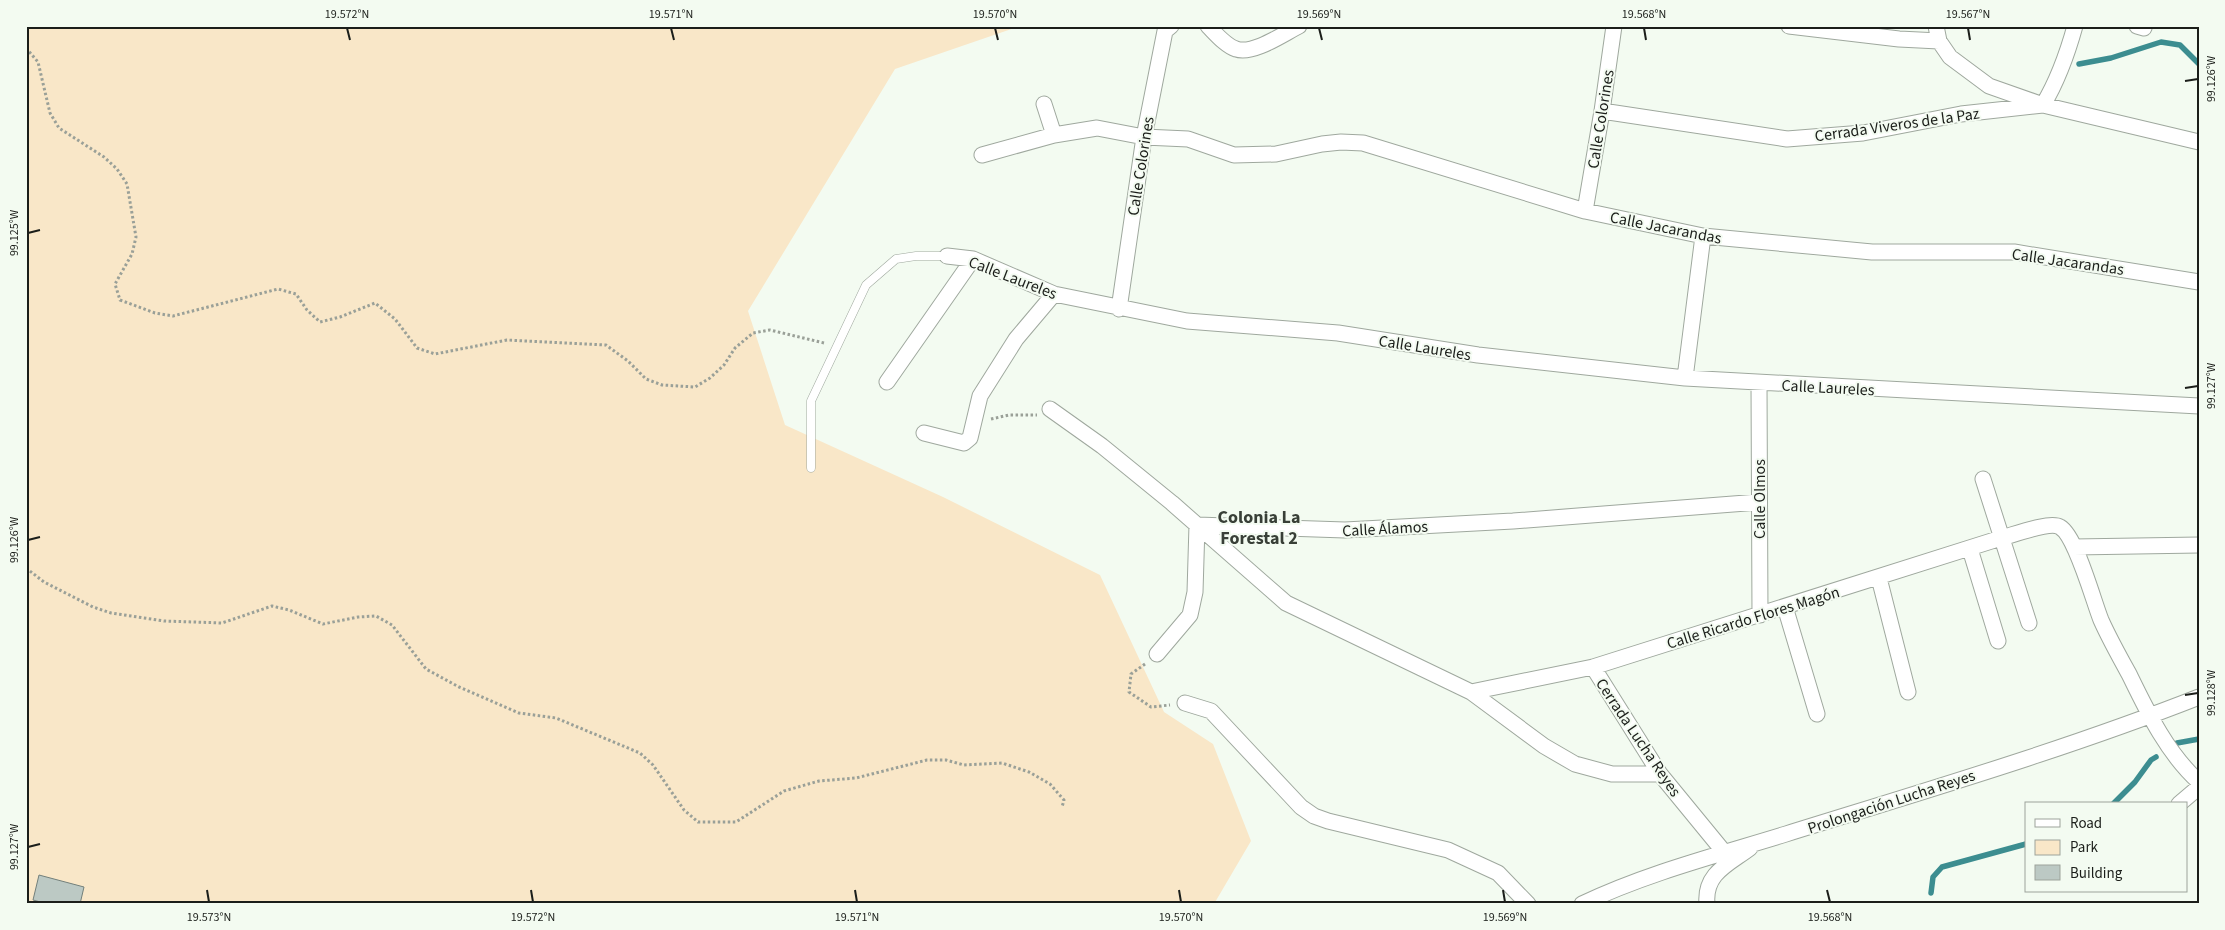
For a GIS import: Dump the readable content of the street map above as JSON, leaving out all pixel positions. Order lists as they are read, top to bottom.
{
  "streets": {
    "street": [
      "Calle Colorines",
      "Cerrada Viveros de la Paz",
      "Calle Jacarandas",
      "Calle Laureles",
      "Calle Olmos",
      "Calle Álamos",
      "Calle Ricardo Flores Magón",
      "Cerrada Lucha Reyes",
      "Prolongación Lucha Reyes"
    ]
  },
  "crossings": [
    ["Calle Colorines", "Cerrada Viveros de la Paz"],
    ["Calle Colorines", "Calle Jacarandas"],
    ["Calle Colorines", "Calle Laureles"],
    ["Calle Laureles", "Calle Olmos"],
    ["Calle Olmos", "Calle Álamos"],
    ["Calle Olmos", "Calle Ricardo Flores Magón"],
    ["Calle Ricardo Flores Magón", "Cerrada Lucha Reyes"],
    ["Calle Ricardo Flores Magón", "Prolongación Lucha Reyes"],
    ["Cerrada Lucha Reyes", "Prolongación Lucha Reyes"]
  ],
  "districts": ["Colonia La Forestal 2"],
  "legend": ["Road", "Park", "Building"],
  "coordinates": [
    "19.572°N",
    "19.571°N",
    "19.570°N",
    "19.569°N",
    "19.568°N",
    "19.567°N",
    "99.126°W",
    "99.125°W",
    "99.127°W",
    "99.128°W",
    "19.573°N"
  ]
}
